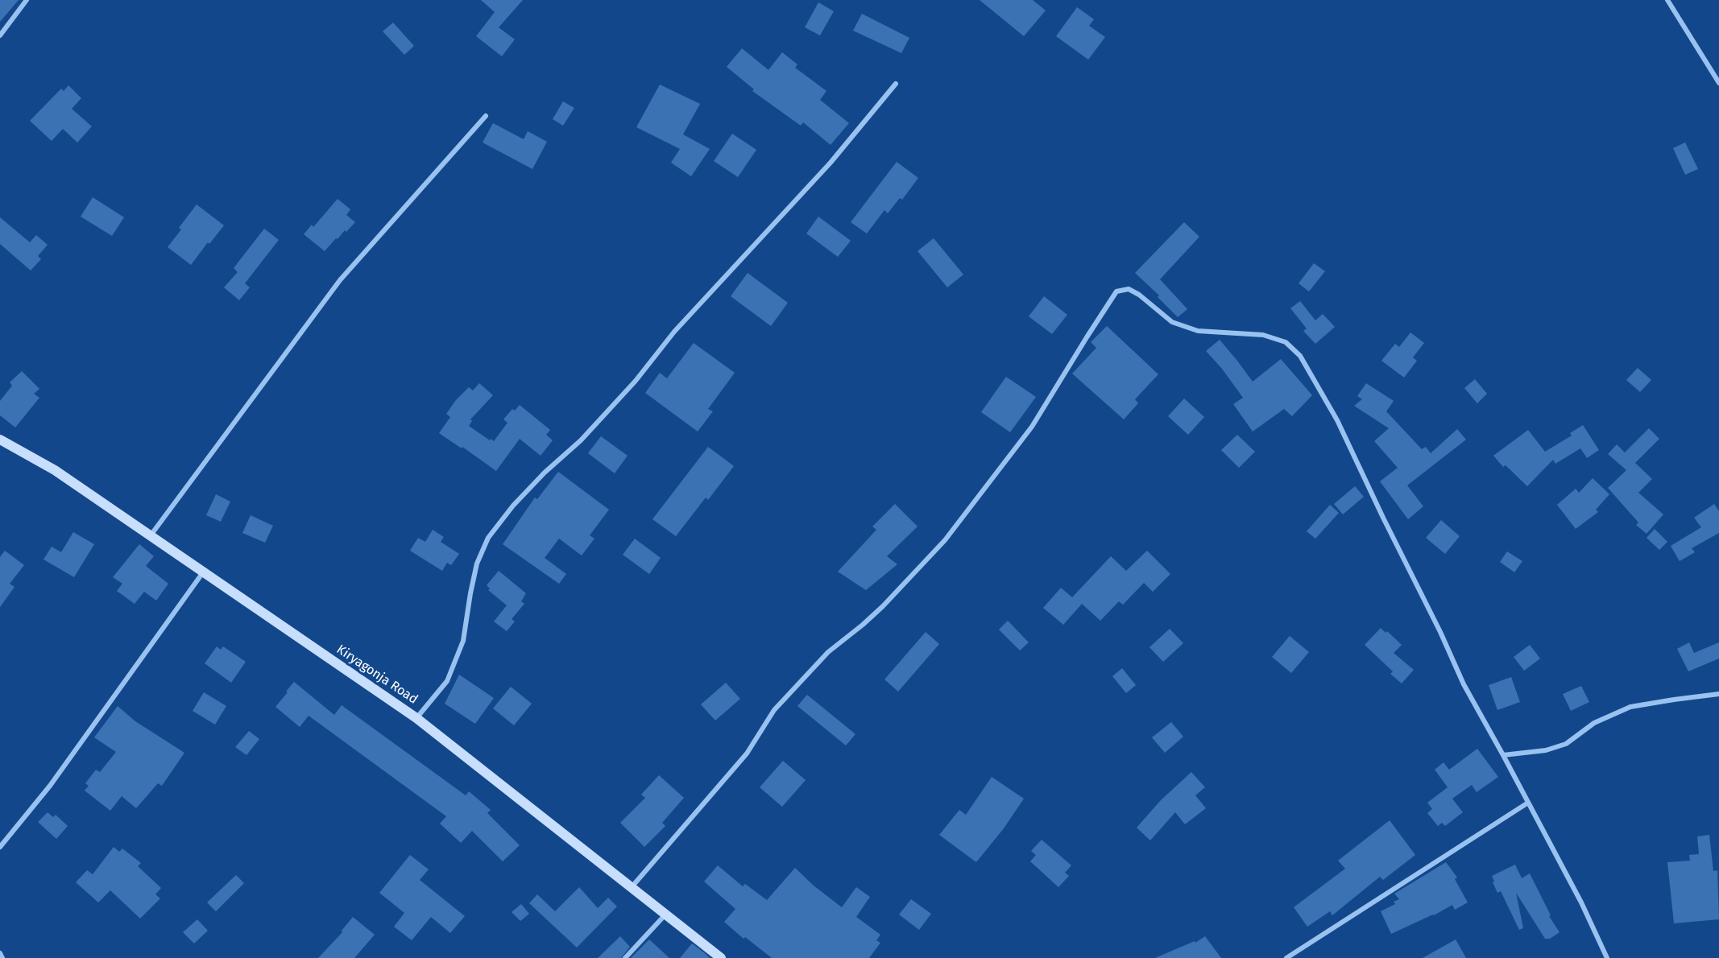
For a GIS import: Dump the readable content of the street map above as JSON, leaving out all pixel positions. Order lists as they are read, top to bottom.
{
  "streets": {
    "street": ["Kiryagonja Road"]
  }
}
